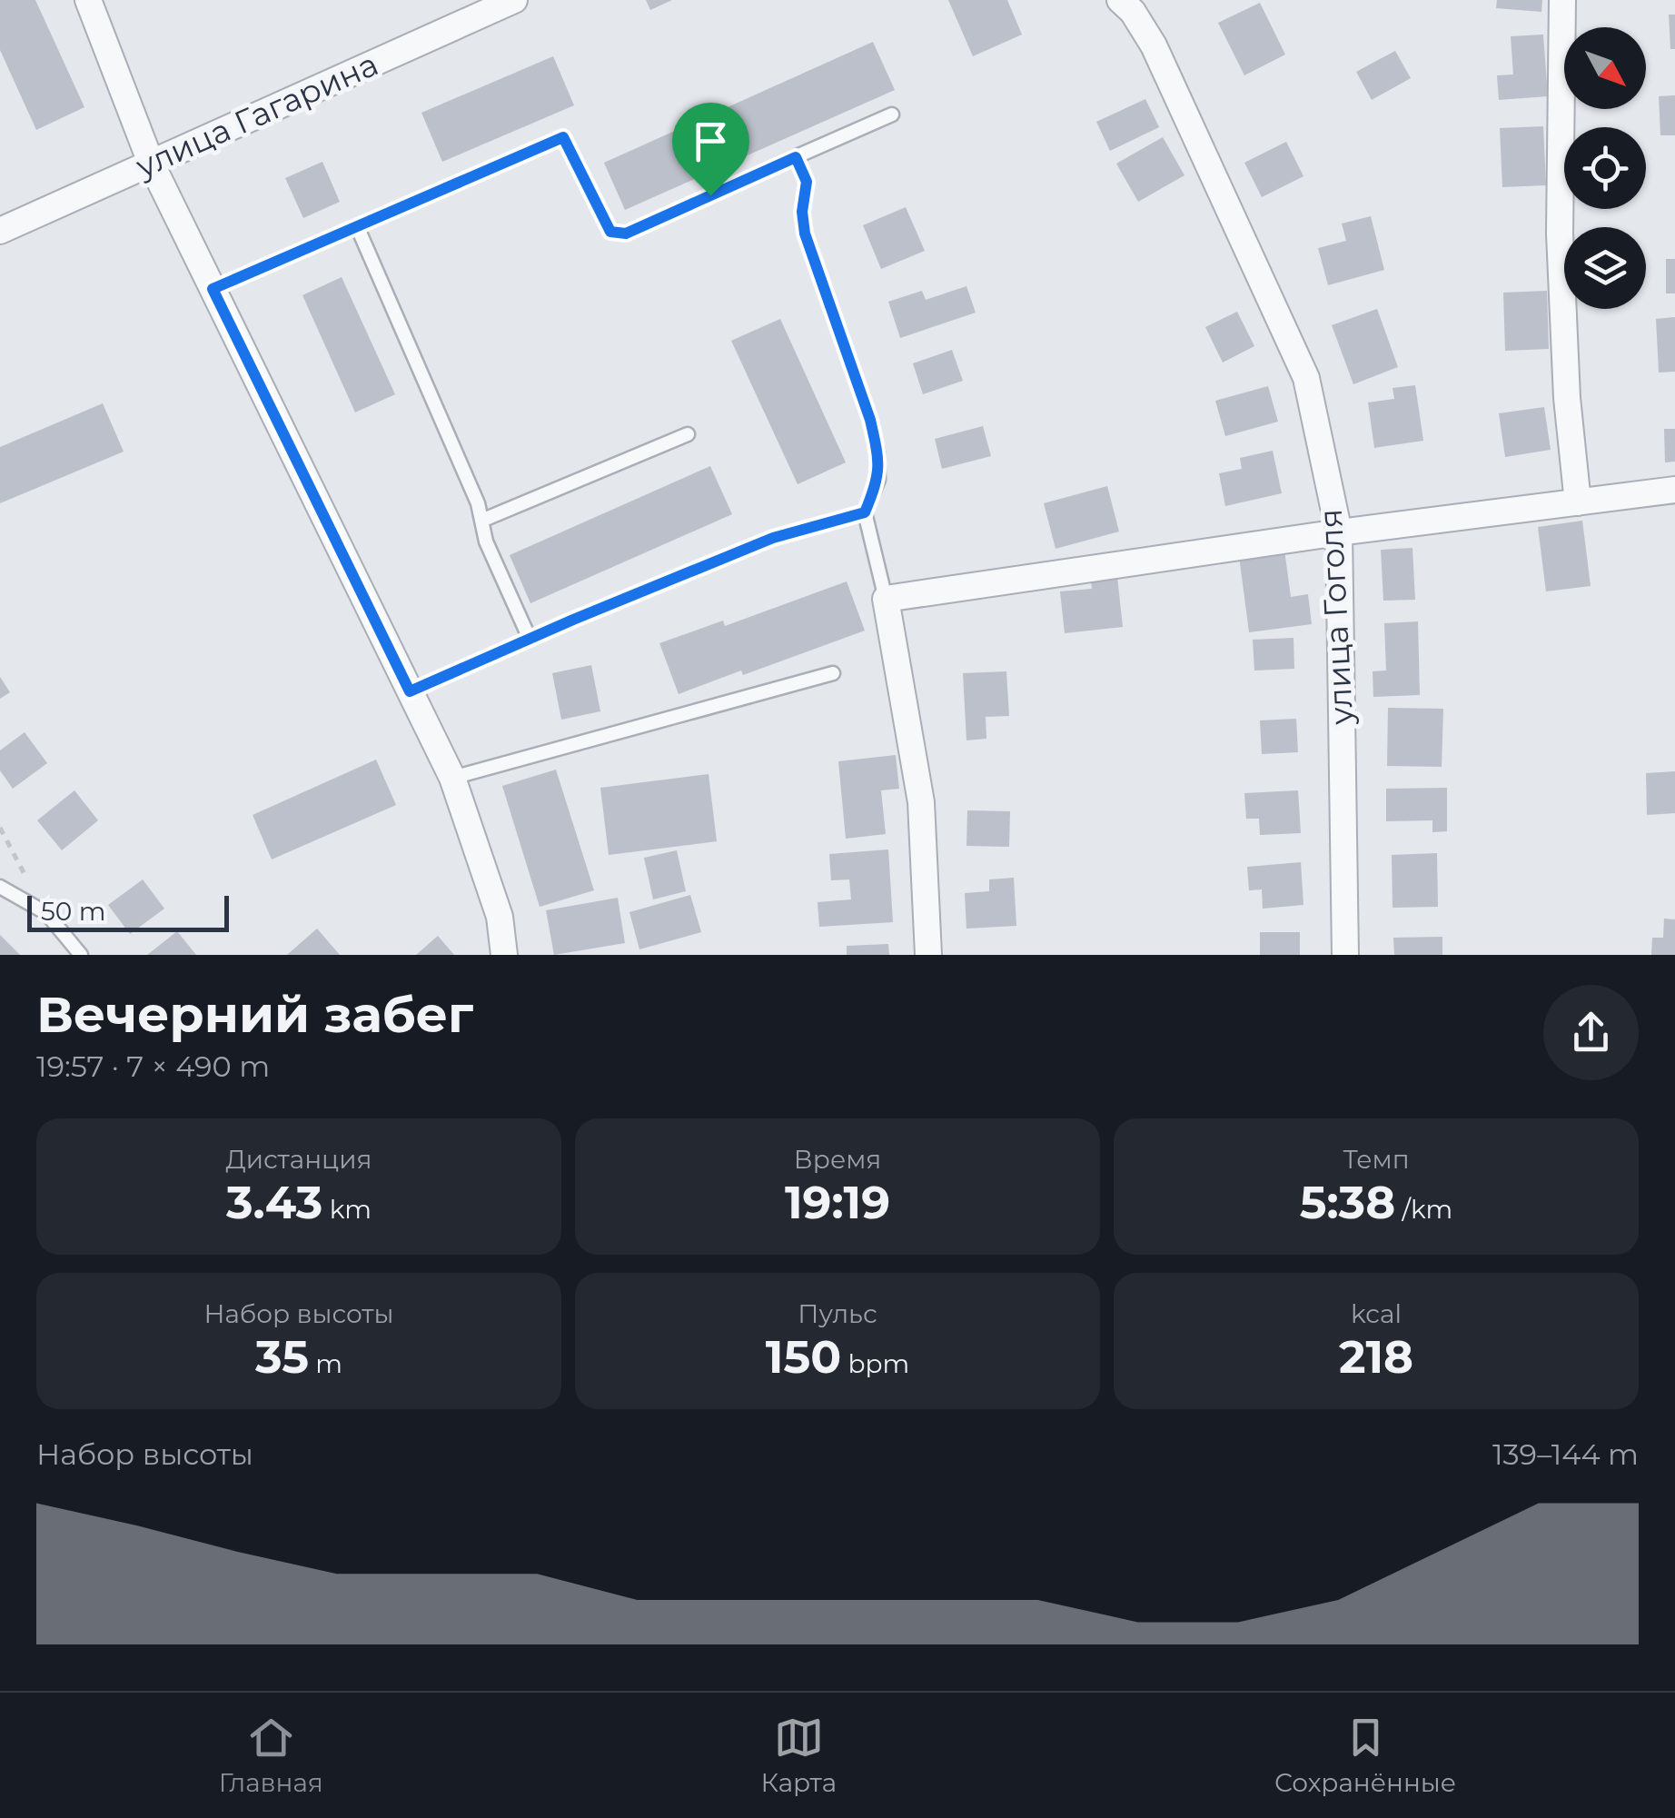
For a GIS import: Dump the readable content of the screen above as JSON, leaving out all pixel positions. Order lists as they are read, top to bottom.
{
  "streets": {
    "street": ["улица Гагарина", "улица Гоголя"]
  },
  "scale_bar": "50 m",
  "north": "bottom right",
  "page": {
    "scale": "50 m",
    "heading": ["Вечерний забег", "19:57 · 7 × 490 m"],
    "stats": [
      ["Дистанция", "3.43 km"],
      ["Время", "19:19"],
      ["Темп", "5:38 /km"],
      ["Набор высоты", "35 m"],
      ["Пульс", "150 bpm"],
      ["kcal", "218"]
    ],
    "chart": ["Набор высоты", "139–144 m"],
    "tabs": ["Главная", "Карта", "Сохранённые"]
  }
}
